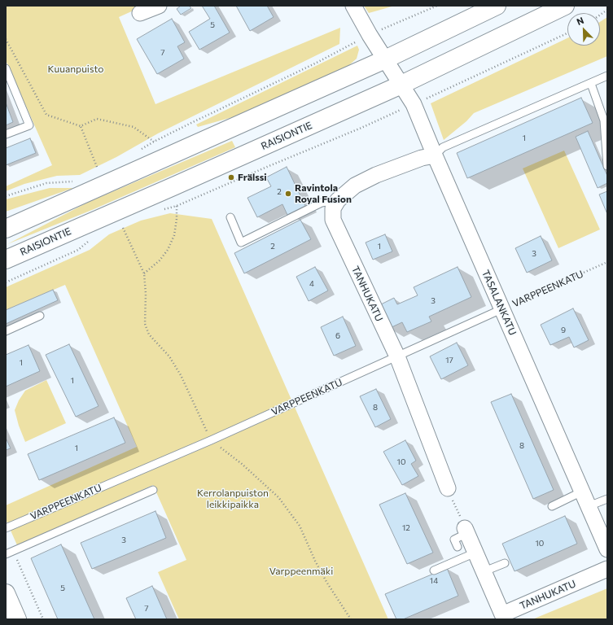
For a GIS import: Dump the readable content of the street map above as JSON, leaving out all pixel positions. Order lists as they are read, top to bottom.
{
  "streets": {
    "main road": ["RAISIONTIE"],
    "street": ["TANHUKATU", "TASALANKATU"],
    "lane": ["VARPPEENKATU"]
  },
  "crossings": [
    ["RAISIONTIE", "TASALANKATU"],
    ["VARPPEENKATU", "TANHUKATU"],
    ["VARPPEENKATU", "TASALANKATU"]
  ],
  "parks": ["Kuuanpuisto", "Kerrolanpuiston leikkipaikka", "Varppeenmäki"],
  "places": ["Frälssi", "Ravintola Royal Fusion"],
  "house_numbers": [
    "5",
    "7",
    "1",
    "2",
    "2",
    "1",
    "3",
    "4",
    "3",
    "9",
    "6",
    "17",
    "1",
    "1",
    "8",
    "8",
    "1",
    "10",
    "12",
    "3",
    "10",
    "14",
    "5",
    "7"
  ],
  "north": "top left"
}
